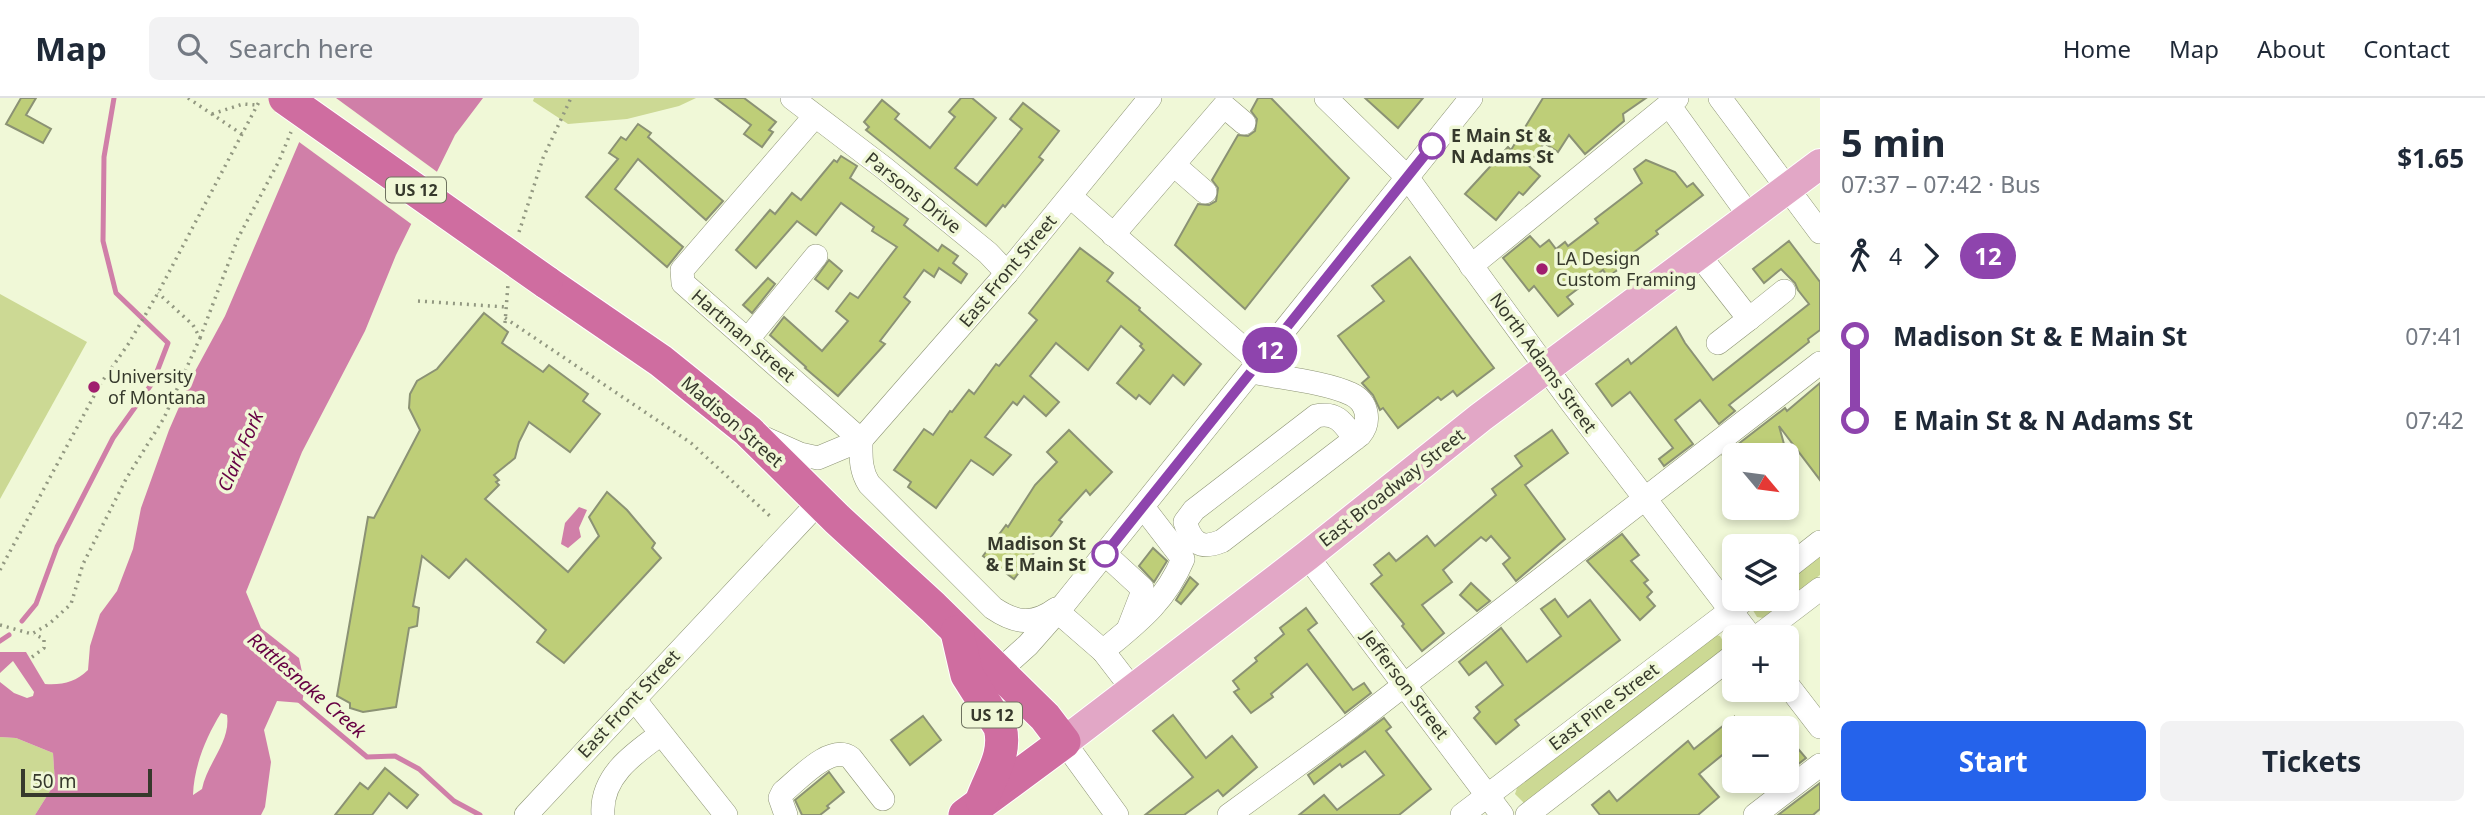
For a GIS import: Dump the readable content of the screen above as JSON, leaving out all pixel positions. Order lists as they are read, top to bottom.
{
  "streets": {
    "highway": ["US 12", "Madison Street", "East Broadway Street"],
    "street": [
      "Parsons Drive",
      "East Front Street",
      "Hartman Street",
      "North Adams Street",
      "Jefferson Street",
      "East Pine Street"
    ]
  },
  "crossings": [
    ["US 12", "Madison Street"],
    ["US 12", "East Broadway Street"],
    ["Parsons Drive", "East Front Street"],
    ["Parsons Drive", "Hartman Street"],
    ["East Front Street", "Hartman Street"],
    ["East Front Street", "Madison Street"],
    ["North Adams Street", "East Broadway Street"],
    ["Madison Street", "East Broadway Street"],
    ["East Broadway Street", "Jefferson Street"],
    ["Jefferson Street", "East Pine Street"]
  ],
  "water": ["Clark Fork", "Rattlesnake Creek"],
  "places": [
    "E Main St & N Adams St",
    "LA Design Custom Framing",
    "University of Montana",
    "Madison St & E Main St"
  ],
  "lines": ["bus line 12"],
  "scale_bar": "50 m",
  "north": "bottom right",
  "page": {
    "header": "Map",
    "search": "Search here",
    "nav": [
      "Home",
      "Map",
      "About",
      "Contact"
    ],
    "on_map": "12",
    "heading": ["5 min", "07:37 – 07:42 · Bus", "$1.65"],
    "legs": ["4", "12"],
    "list": [
      {
        "name": "Madison St & E Main St",
        "value": "07:41"
      },
      {
        "name": "E Main St & N Adams St",
        "value": "07:42"
      }
    ],
    "map_buttons": ["+", "−"],
    "buttons": ["Start", "Tickets"],
    "scale": "50 m"
  }
}
